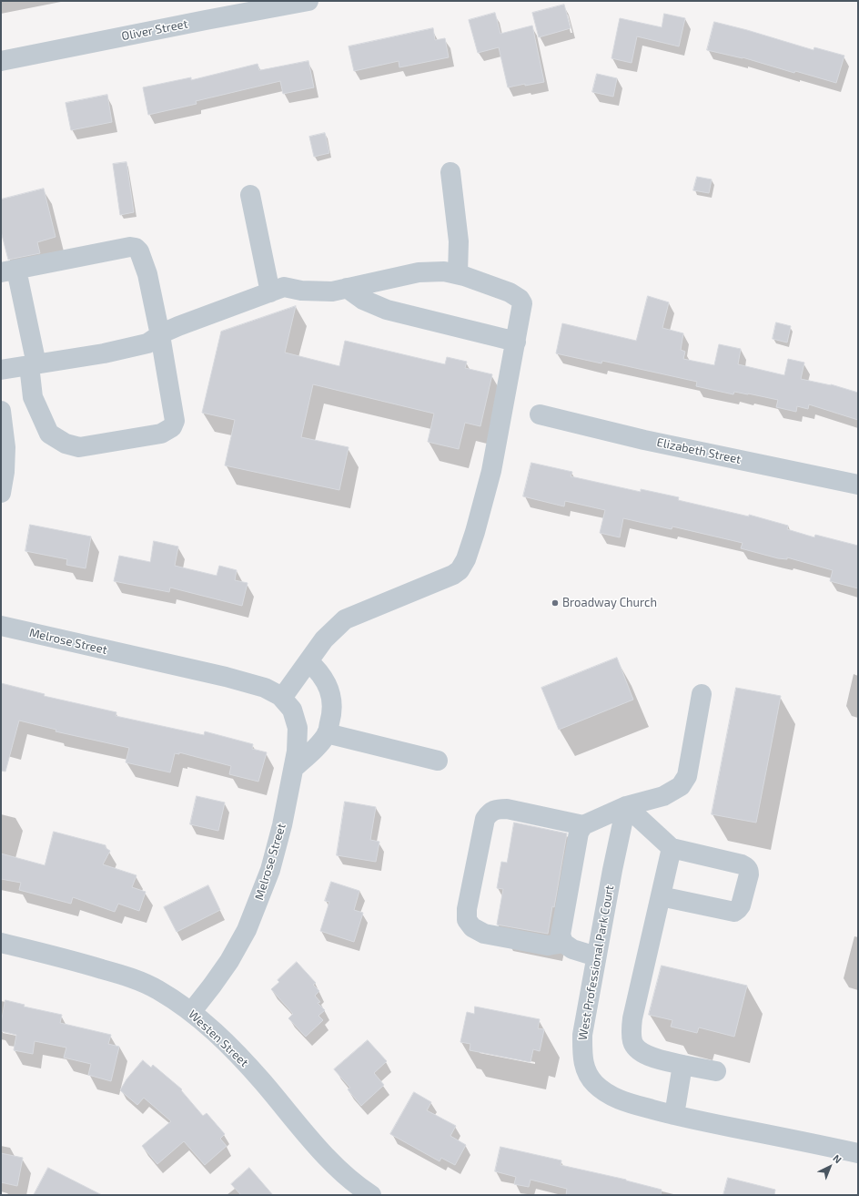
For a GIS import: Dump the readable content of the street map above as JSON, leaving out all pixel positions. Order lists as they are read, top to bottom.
{
  "streets": {
    "street": [
      "Oliver Street",
      "Elizabeth Street",
      "Melrose Street",
      "West Professional Park Court",
      "Westen Street"
    ]
  },
  "crossings": [
    ["Melrose Street", "Westen Street"]
  ],
  "places": ["Broadway Church"],
  "north": "top right"
}
